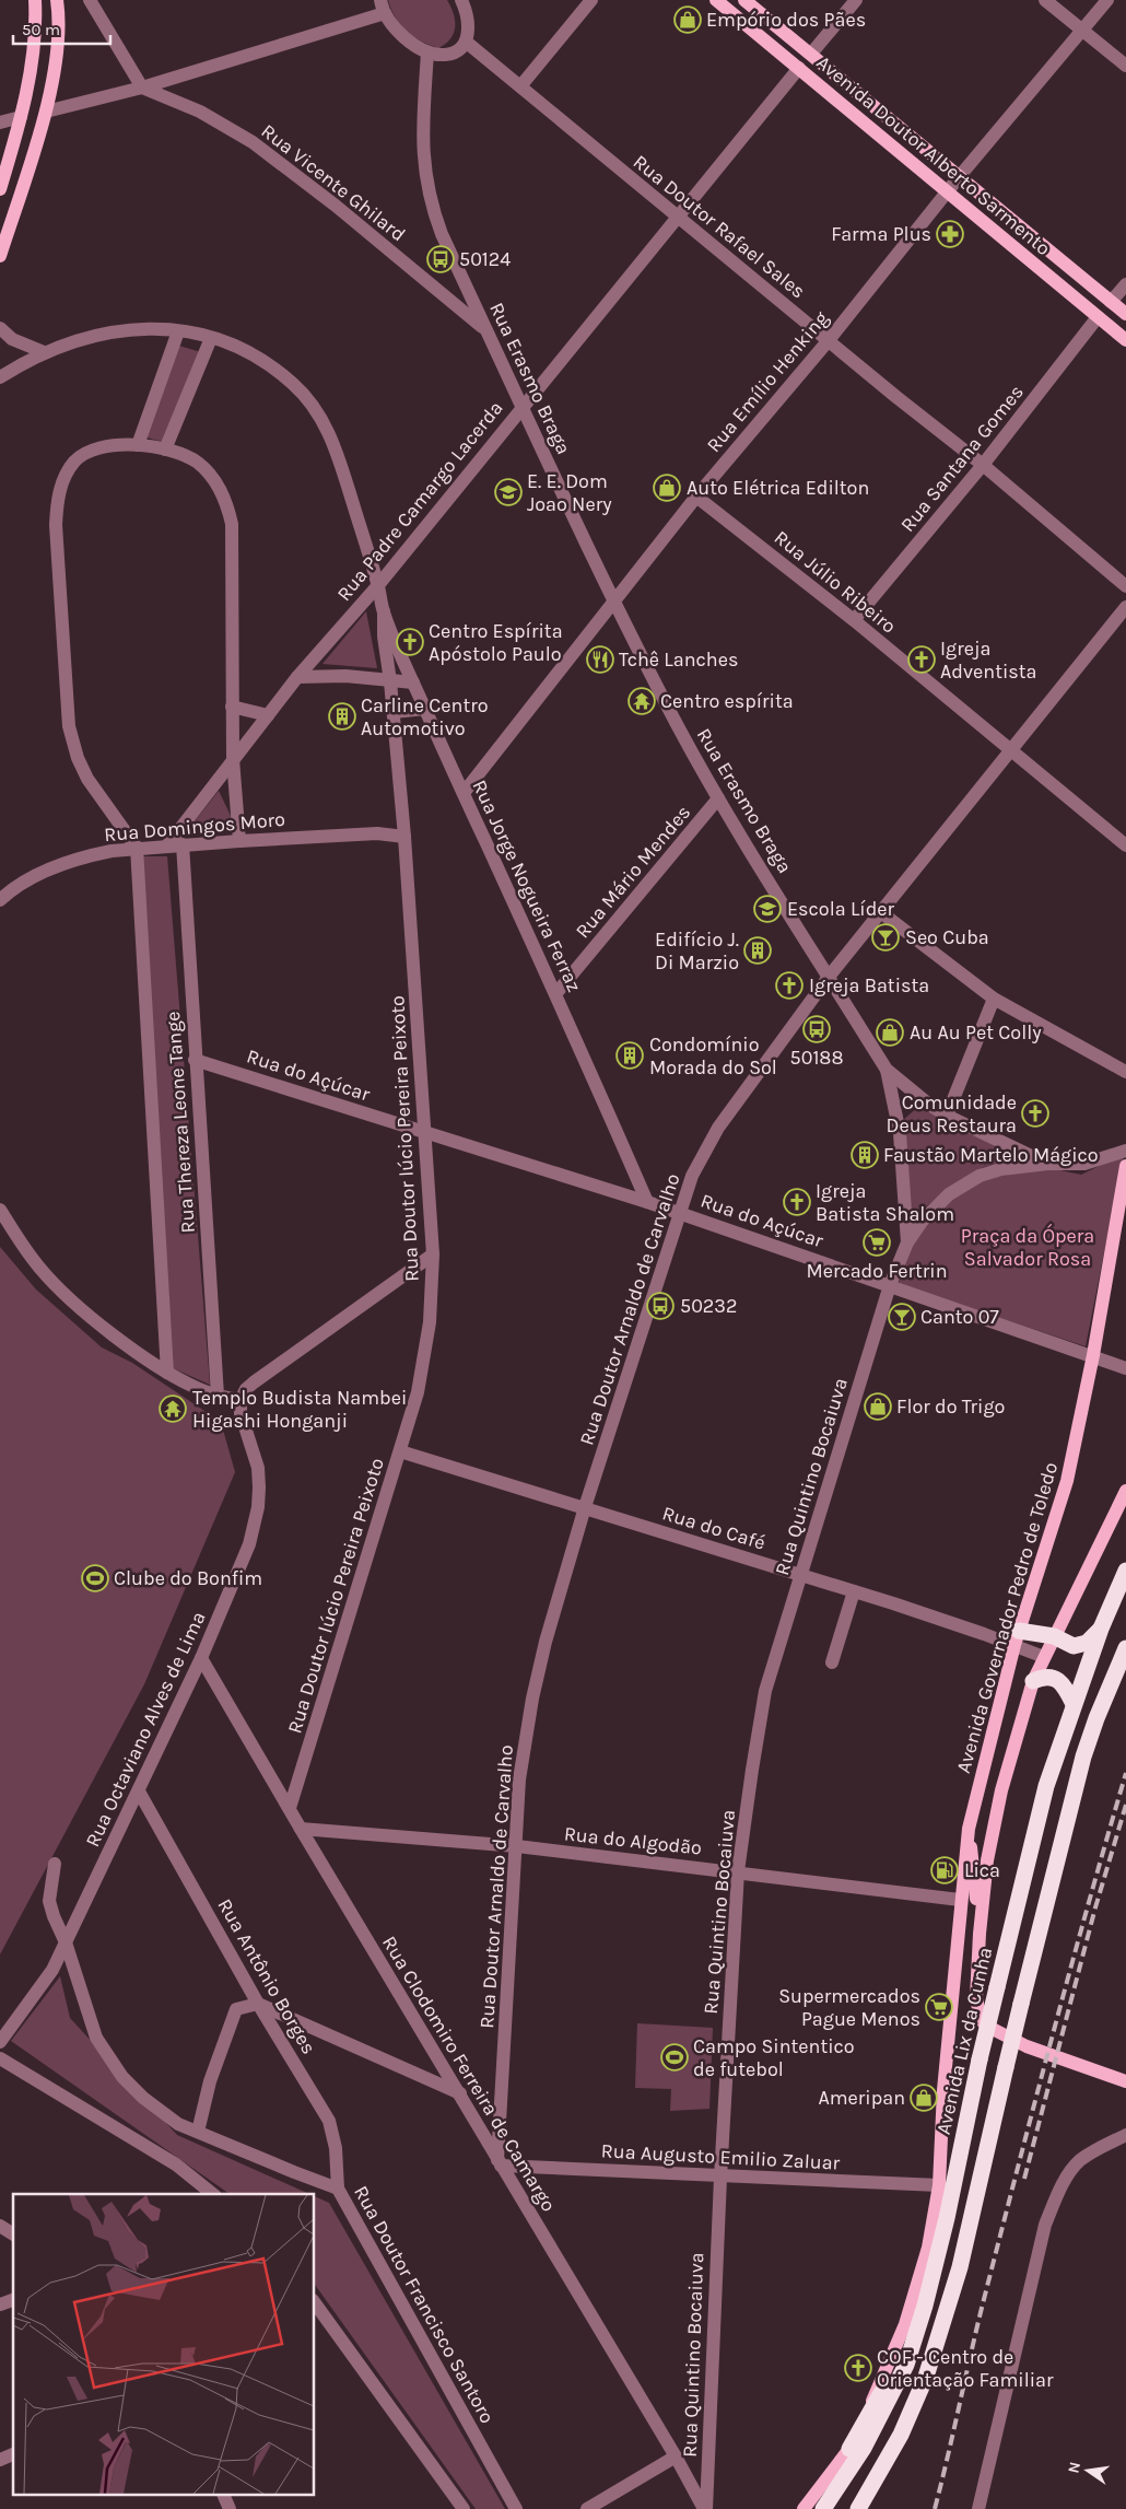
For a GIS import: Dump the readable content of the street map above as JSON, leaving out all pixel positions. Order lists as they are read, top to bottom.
{
  "streets": {
    "highway": ["Avenida Lix da Cunha"],
    "main road": ["Avenida Doutor Alberto Sarmento", "Avenida Governador Pedro de Toledo"],
    "street": [
      "Rua Vicente Ghilard",
      "Rua Doutor Rafael Sales",
      "Rua Erasmo Braga",
      "Rua Emílio Henking",
      "Rua Santana Gomes",
      "Rua Padre Camargo Lacerda",
      "Rua Júlio Ribeiro",
      "Rua Domingos Moro",
      "Rua Mário Mendes",
      "Rua Jorge Nogueira Ferraz",
      "Rua do Açúcar",
      "Rua Thereza Leone Tange",
      "Rua Doutor lúcio Pereira Peixoto",
      "Rua Doutor Arnaldo de Carvalho",
      "Rua Quintino Bocaiuva",
      "Rua do Café",
      "Rua Octaviano Alves de Lima",
      "Rua do Algodão",
      "Rua Antônio Borges",
      "Rua Clodomiro Ferreira de Camargo",
      "Rua Augusto Emilio Zaluar",
      "Rua Doutor Francisco Santoro"
    ]
  },
  "crossings": [
    ["Avenida Doutor Alberto Sarmento", "Rua Emílio Henking"],
    ["Avenida Doutor Alberto Sarmento", "Rua Santana Gomes"],
    ["Avenida Doutor Alberto Sarmento", "Rua Padre Camargo Lacerda"],
    ["Rua Vicente Ghilard", "Rua Erasmo Braga"],
    ["Rua Doutor Rafael Sales", "Rua Emílio Henking"],
    ["Rua Doutor Rafael Sales", "Rua Santana Gomes"],
    ["Rua Doutor Rafael Sales", "Rua Padre Camargo Lacerda"],
    ["Rua Erasmo Braga", "Rua Emílio Henking"],
    ["Rua Erasmo Braga", "Rua Padre Camargo Lacerda"],
    ["Rua Erasmo Braga", "Rua Mário Mendes"],
    ["Rua Erasmo Braga", "Rua Doutor Arnaldo de Carvalho"],
    ["Rua Erasmo Braga", "Rua Quintino Bocaiuva"],
    ["Rua Emílio Henking", "Rua Júlio Ribeiro"],
    ["Rua Emílio Henking", "Rua Jorge Nogueira Ferraz"],
    ["Rua Santana Gomes", "Rua Júlio Ribeiro"],
    ["Rua Padre Camargo Lacerda", "Rua Domingos Moro"],
    ["Rua Padre Camargo Lacerda", "Rua Jorge Nogueira Ferraz"],
    ["Rua Júlio Ribeiro", "Rua Doutor Arnaldo de Carvalho"],
    ["Rua Domingos Moro", "Rua Thereza Leone Tange"],
    ["Rua Domingos Moro", "Rua Doutor lúcio Pereira Peixoto"],
    ["Rua Mário Mendes", "Rua Jorge Nogueira Ferraz"],
    ["Rua Jorge Nogueira Ferraz", "Rua do Açúcar"],
    ["Rua Jorge Nogueira Ferraz", "Rua Doutor lúcio Pereira Peixoto"],
    ["Rua do Açúcar", "Rua Thereza Leone Tange"],
    ["Rua do Açúcar", "Rua Doutor lúcio Pereira Peixoto"],
    ["Rua do Açúcar", "Rua Doutor Arnaldo de Carvalho"],
    ["Rua do Açúcar", "Rua Quintino Bocaiuva"],
    ["Rua do Açúcar", "Avenida Governador Pedro de Toledo"],
    ["Rua Doutor lúcio Pereira Peixoto", "Rua do Café"],
    ["Rua Doutor lúcio Pereira Peixoto", "Rua Clodomiro Ferreira de Camargo"],
    ["Rua Doutor Arnaldo de Carvalho", "Rua do Café"],
    ["Rua Doutor Arnaldo de Carvalho", "Rua do Algodão"],
    ["Rua Doutor Arnaldo de Carvalho", "Rua Clodomiro Ferreira de Camargo"],
    ["Rua Doutor Arnaldo de Carvalho", "Rua Augusto Emilio Zaluar"],
    ["Rua Quintino Bocaiuva", "Rua do Café"],
    ["Rua Quintino Bocaiuva", "Rua do Algodão"],
    ["Rua Quintino Bocaiuva", "Rua Clodomiro Ferreira de Camargo"],
    ["Rua Quintino Bocaiuva", "Rua Augusto Emilio Zaluar"],
    ["Rua do Café", "Avenida Governador Pedro de Toledo"],
    ["Avenida Governador Pedro de Toledo", "Rua do Algodão"],
    ["Avenida Governador Pedro de Toledo", "Rua Augusto Emilio Zaluar"],
    ["Rua Octaviano Alves de Lima", "Rua Antônio Borges"],
    ["Rua Octaviano Alves de Lima", "Rua Clodomiro Ferreira de Camargo"],
    ["Rua Octaviano Alves de Lima", "Rua Doutor Francisco Santoro"],
    ["Rua do Algodão", "Rua Clodomiro Ferreira de Camargo"],
    ["Rua Antônio Borges", "Rua Doutor Francisco Santoro"],
    ["Rua Clodomiro Ferreira de Camargo", "Rua Augusto Emilio Zaluar"]
  ],
  "parks": ["Praça da Ópera Salvador Rosa"],
  "places": {
    "shop": [
      "Empório dos Pães",
      "Auto Elétrica Edilton",
      "Au Au Pet Colly",
      "Flor do Trigo",
      "Ameripan"
    ],
    "pharmacy": ["Farma Plus"],
    "bus stop": ["50124", "50188", "50232"],
    "school or university": ["E. E. Dom Joao Nery", "Escola Líder"],
    "church": [
      "Centro Espírita Apóstolo Paulo",
      "Igreja Adventista",
      "Igreja Batista",
      "Comunidade Deus Restaura",
      "Igreja Batista Shalom",
      "COF - Centro de Orientação Familiar"
    ],
    "restaurant": ["Tchê Lanches"],
    "temple": ["Centro espírita", "Templo Budista Nambei Higashi Honganji"],
    "building": [
      "Carline Centro Automotivo",
      "Edifício J. Di Marzio",
      "Condomínio Morada do Sol",
      "Faustão Martelo Mágico"
    ],
    "bar": ["Seo Cuba", "Canto 07"],
    "supermarket": ["Mercado Fertrin", "Supermercados Pague Menos"],
    "sports": ["Clube do Bonfim", "Campo Sintentico de futebol"],
    "fuel station": ["Lica"]
  },
  "scale_bar": "50 m",
  "north": "left"
}
